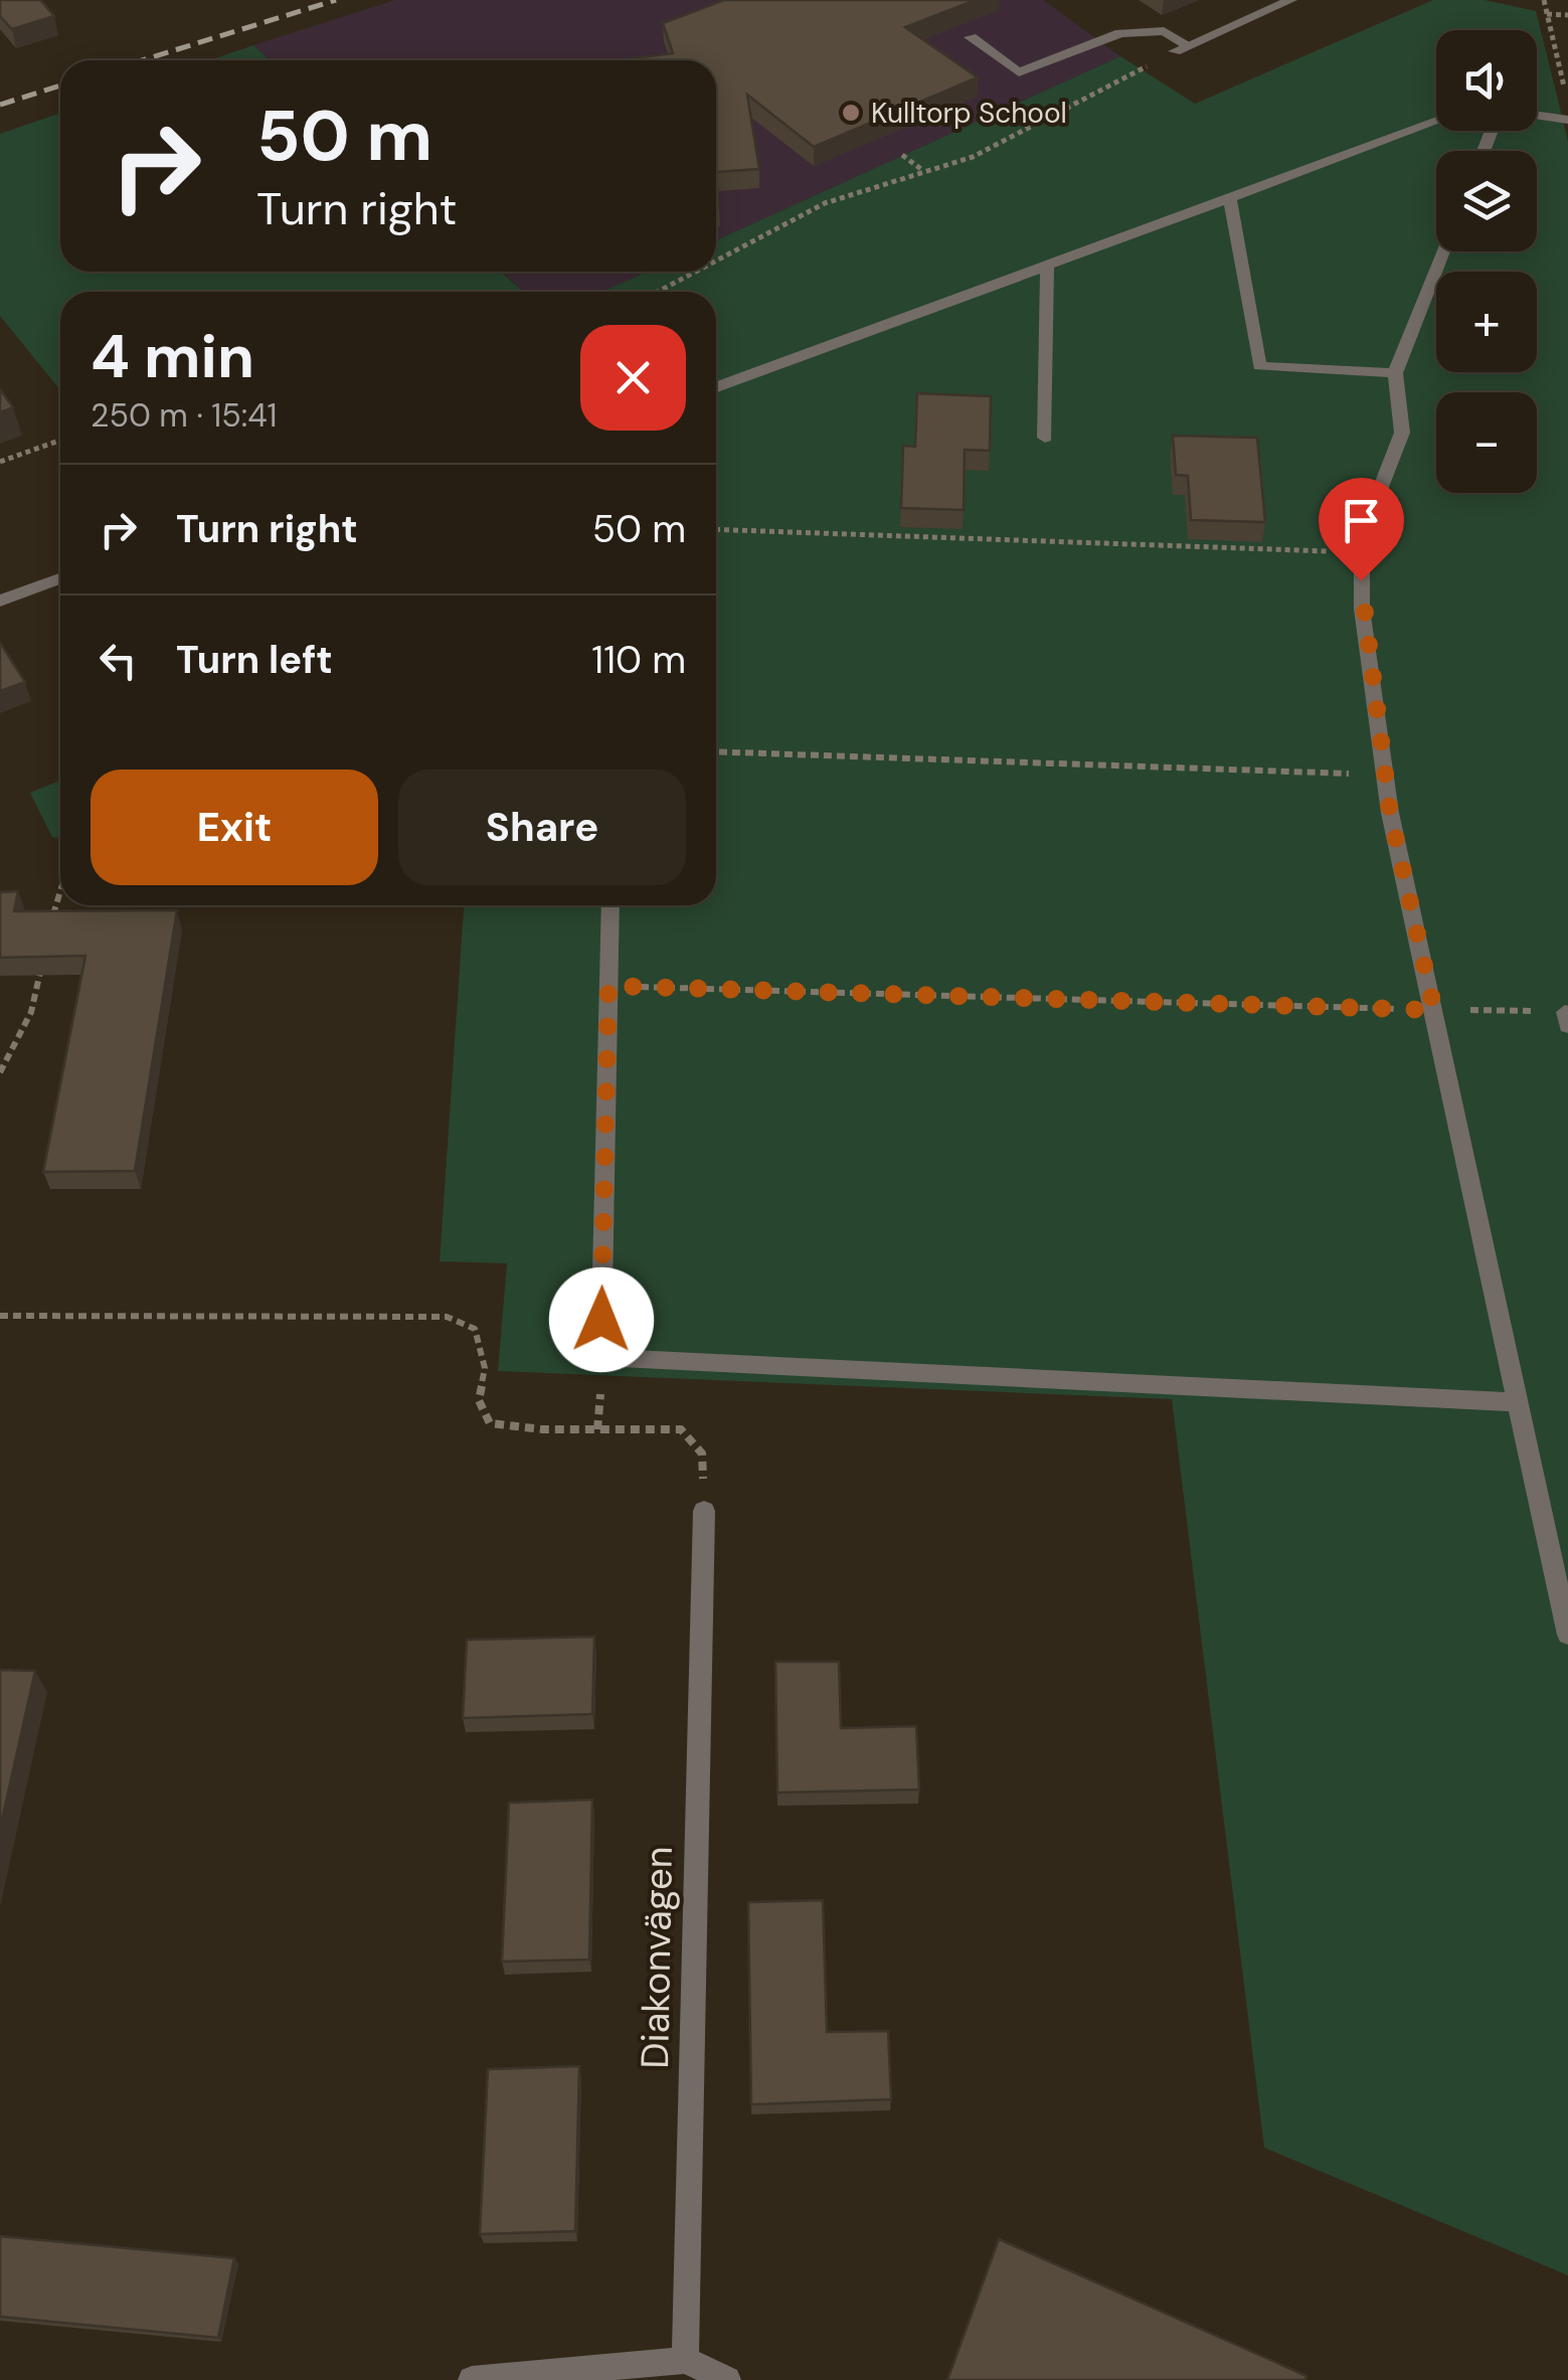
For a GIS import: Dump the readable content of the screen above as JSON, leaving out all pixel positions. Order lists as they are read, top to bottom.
{
  "streets": {
    "street": ["Diakonvägen"]
  },
  "places": ["Kulltorp School"],
  "page": {
    "map_buttons": ["+", "−"],
    "turn": ["50 m", "Turn right"],
    "heading": ["4 min", "250 m · 15:41"],
    "list": [
      {
        "name": "Turn right",
        "value": "50 m"
      },
      {
        "name": "Turn left",
        "value": "110 m"
      }
    ],
    "buttons": ["Exit", "Share"]
  }
}
